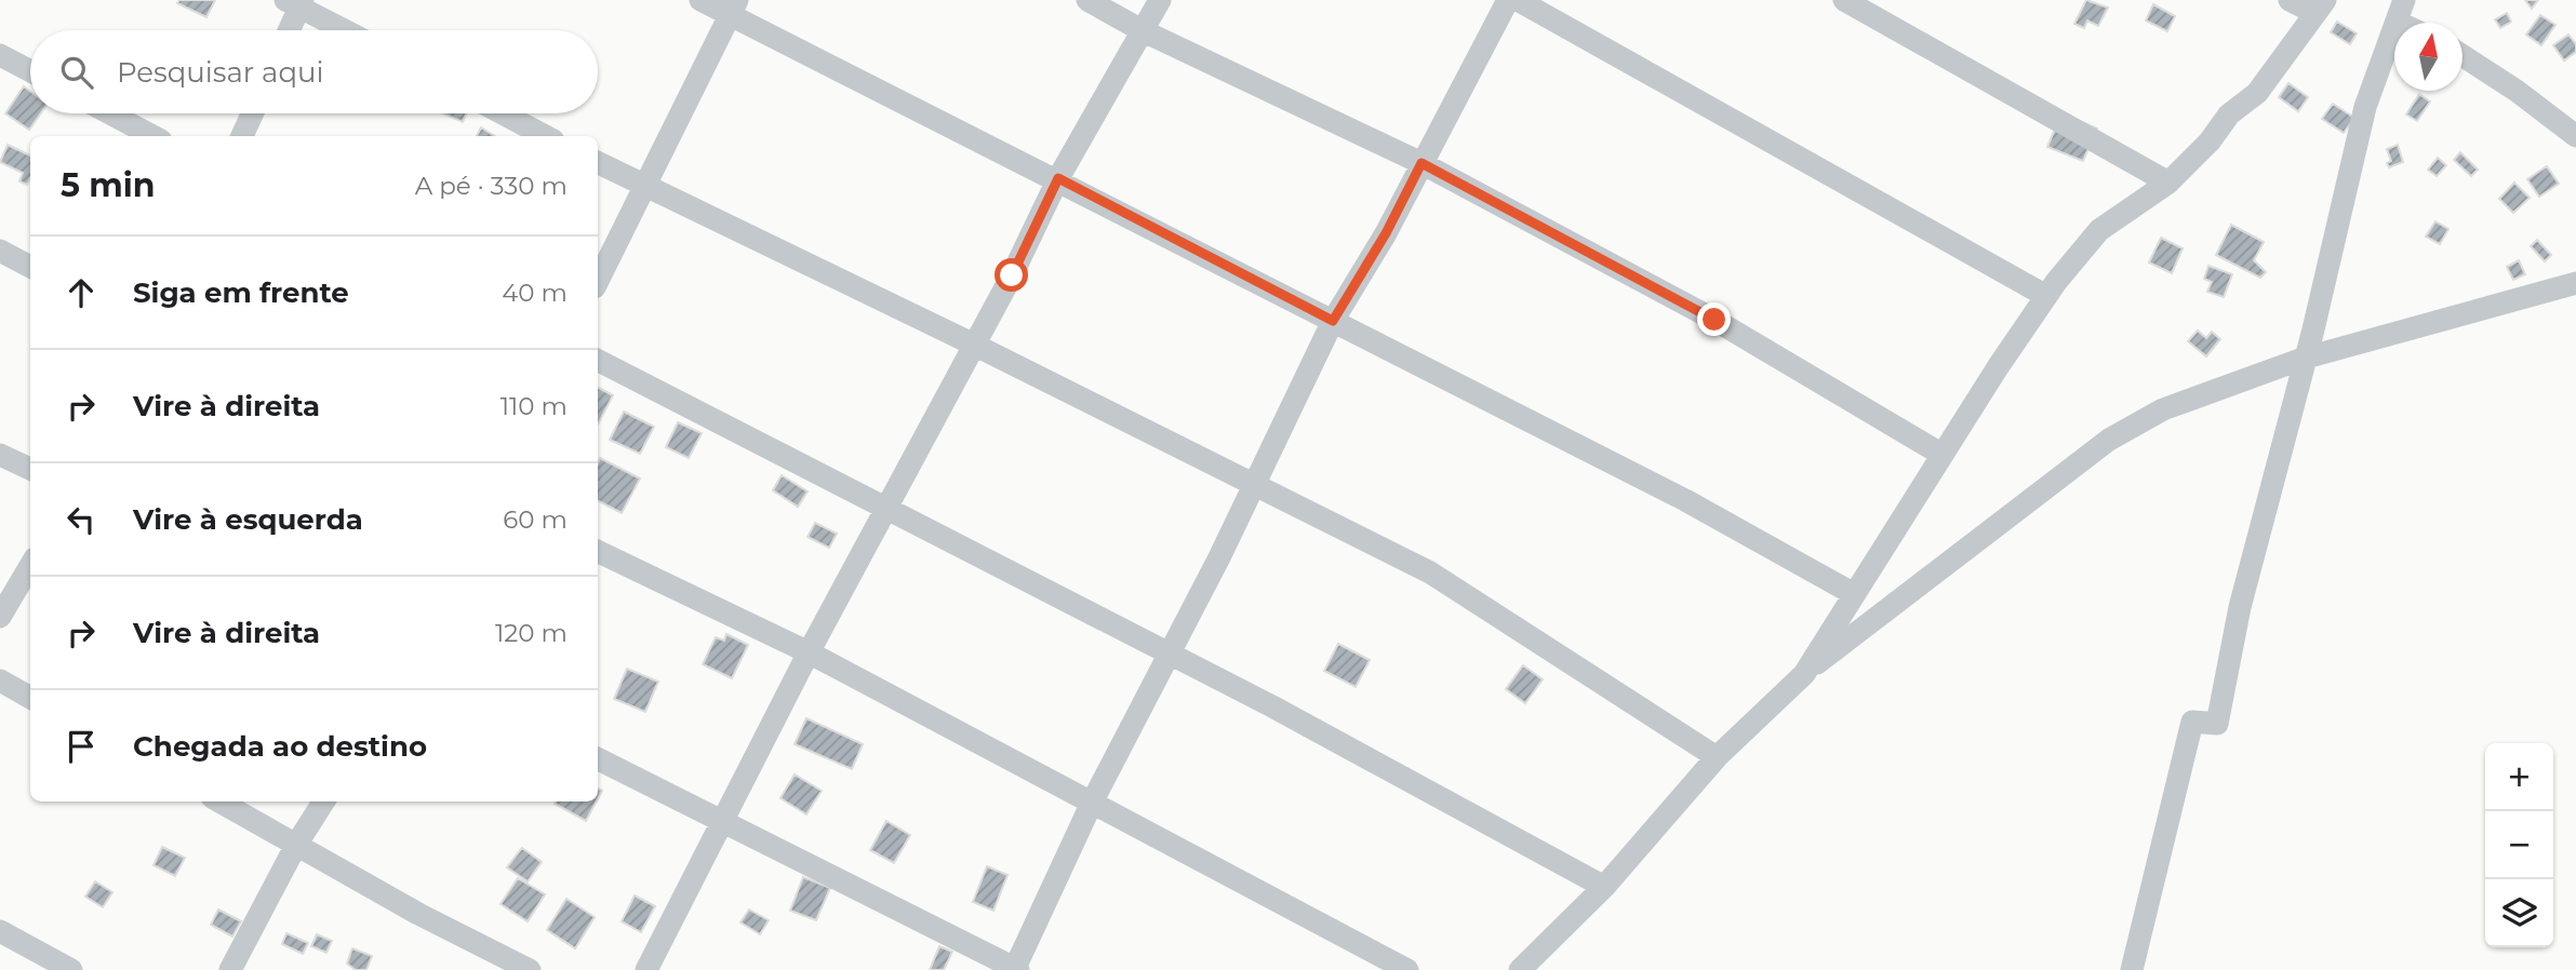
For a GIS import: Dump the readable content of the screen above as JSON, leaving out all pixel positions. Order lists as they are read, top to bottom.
{
  "north": "top",
  "page": {
    "search": "Pesquisar aqui",
    "heading": ["5 min", "A pé · 330 m"],
    "list": [
      ["Siga em frente", "40 m"],
      ["Vire à direita", "110 m"],
      ["Vire à esquerda", "60 m"],
      ["Vire à direita", "120 m"],
      "Chegada ao destino"
    ],
    "map_buttons": ["+", "−"]
  }
}
